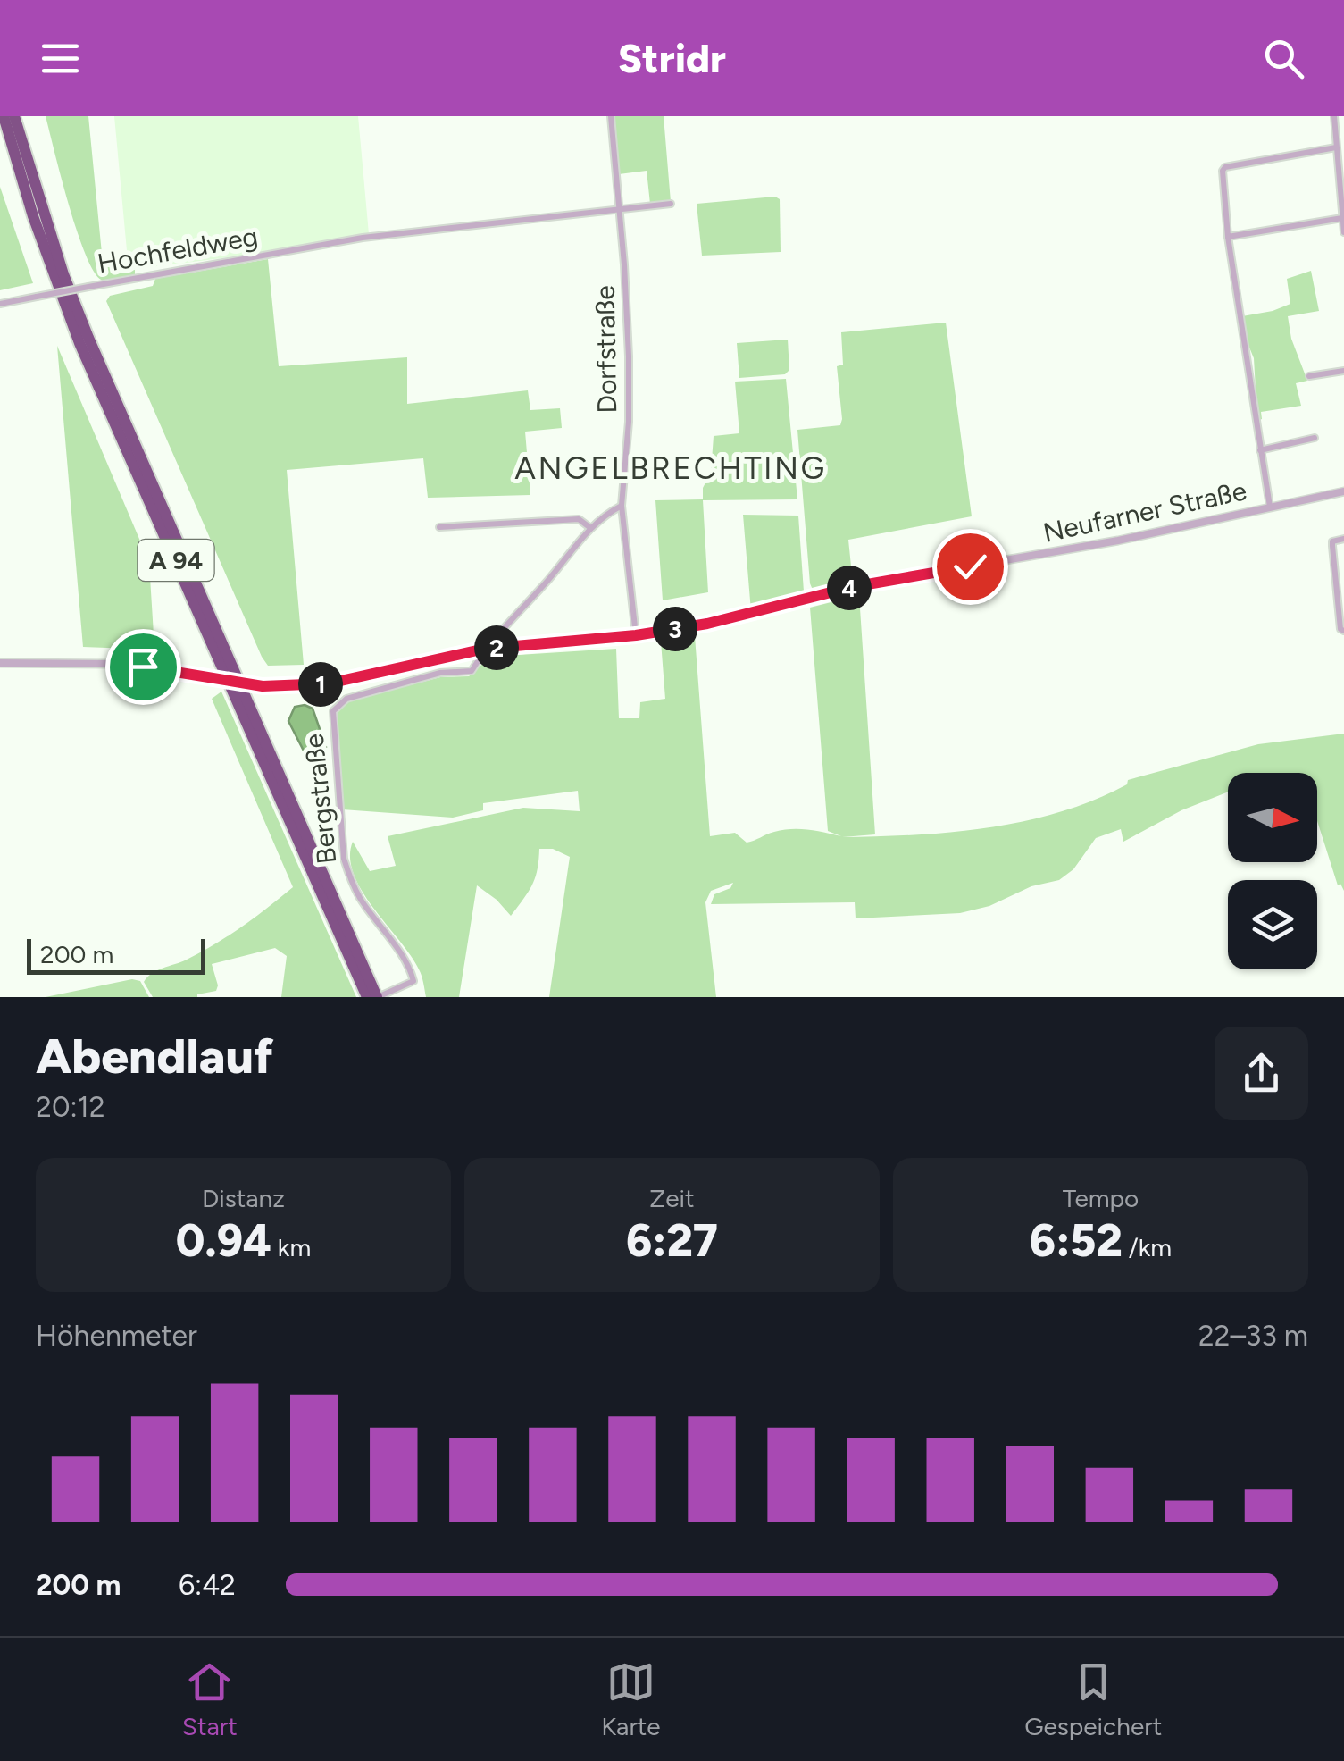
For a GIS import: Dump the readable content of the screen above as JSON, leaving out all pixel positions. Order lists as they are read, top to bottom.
{
  "streets": {
    "highway": ["A 94"],
    "street": [
      "Hochfeldweg",
      "Dorfstraße",
      "Neufarner Straße",
      "Bergstraße"
    ]
  },
  "crossings": [
    ["Hochfeldweg", "Dorfstraße"],
    ["Dorfstraße", "Neufarner Straße"],
    ["Dorfstraße", "Bergstraße"],
    ["Neufarner Straße", "Bergstraße"],
    ["A 94", "Bergstraße"]
  ],
  "districts": ["ANGELBRECHTING"],
  "scale_bar": "200 m",
  "north": "right",
  "page": {
    "header": "Stridr",
    "pins": [
      "4",
      "3",
      "2",
      "1"
    ],
    "scale": "200 m",
    "heading": ["Abendlauf", "20:12"],
    "stats": [
      ["Distanz", "0.94 km"],
      ["Zeit", "6:27"],
      ["Tempo", "6:52 /km"]
    ],
    "chart": ["Höhenmeter", "22–33 m"],
    "list": [
      {
        "name": "200 m",
        "note": "6:42"
      }
    ],
    "tabs": ["Start", "Karte", "Gespeichert"]
  }
}
